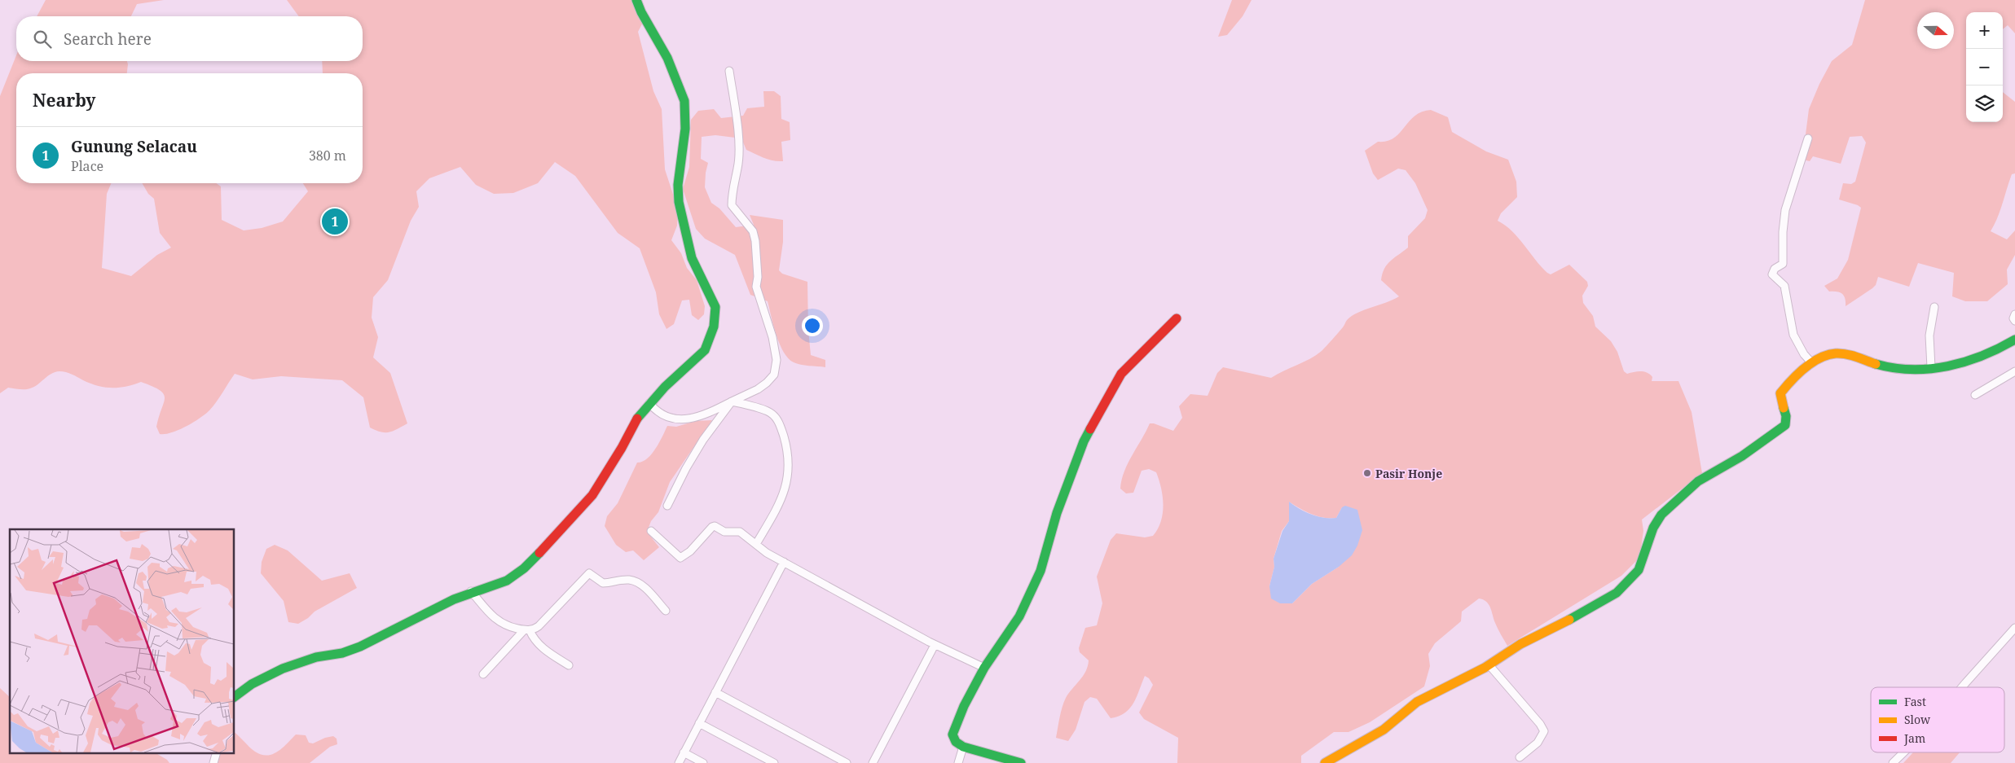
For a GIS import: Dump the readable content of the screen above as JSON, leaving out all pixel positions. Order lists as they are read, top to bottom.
{
  "places": ["Pasir Honje"],
  "legend": ["Fast", "Slow", "Jam"],
  "north": "right",
  "page": {
    "map_buttons": ["+", "−"],
    "search": "Search here",
    "heading": "Nearby",
    "list": [
      {
        "mark": "1",
        "name": "Gunung Selacau",
        "note": "Place",
        "value": "380 m"
      }
    ],
    "pins": "1"
  }
}
